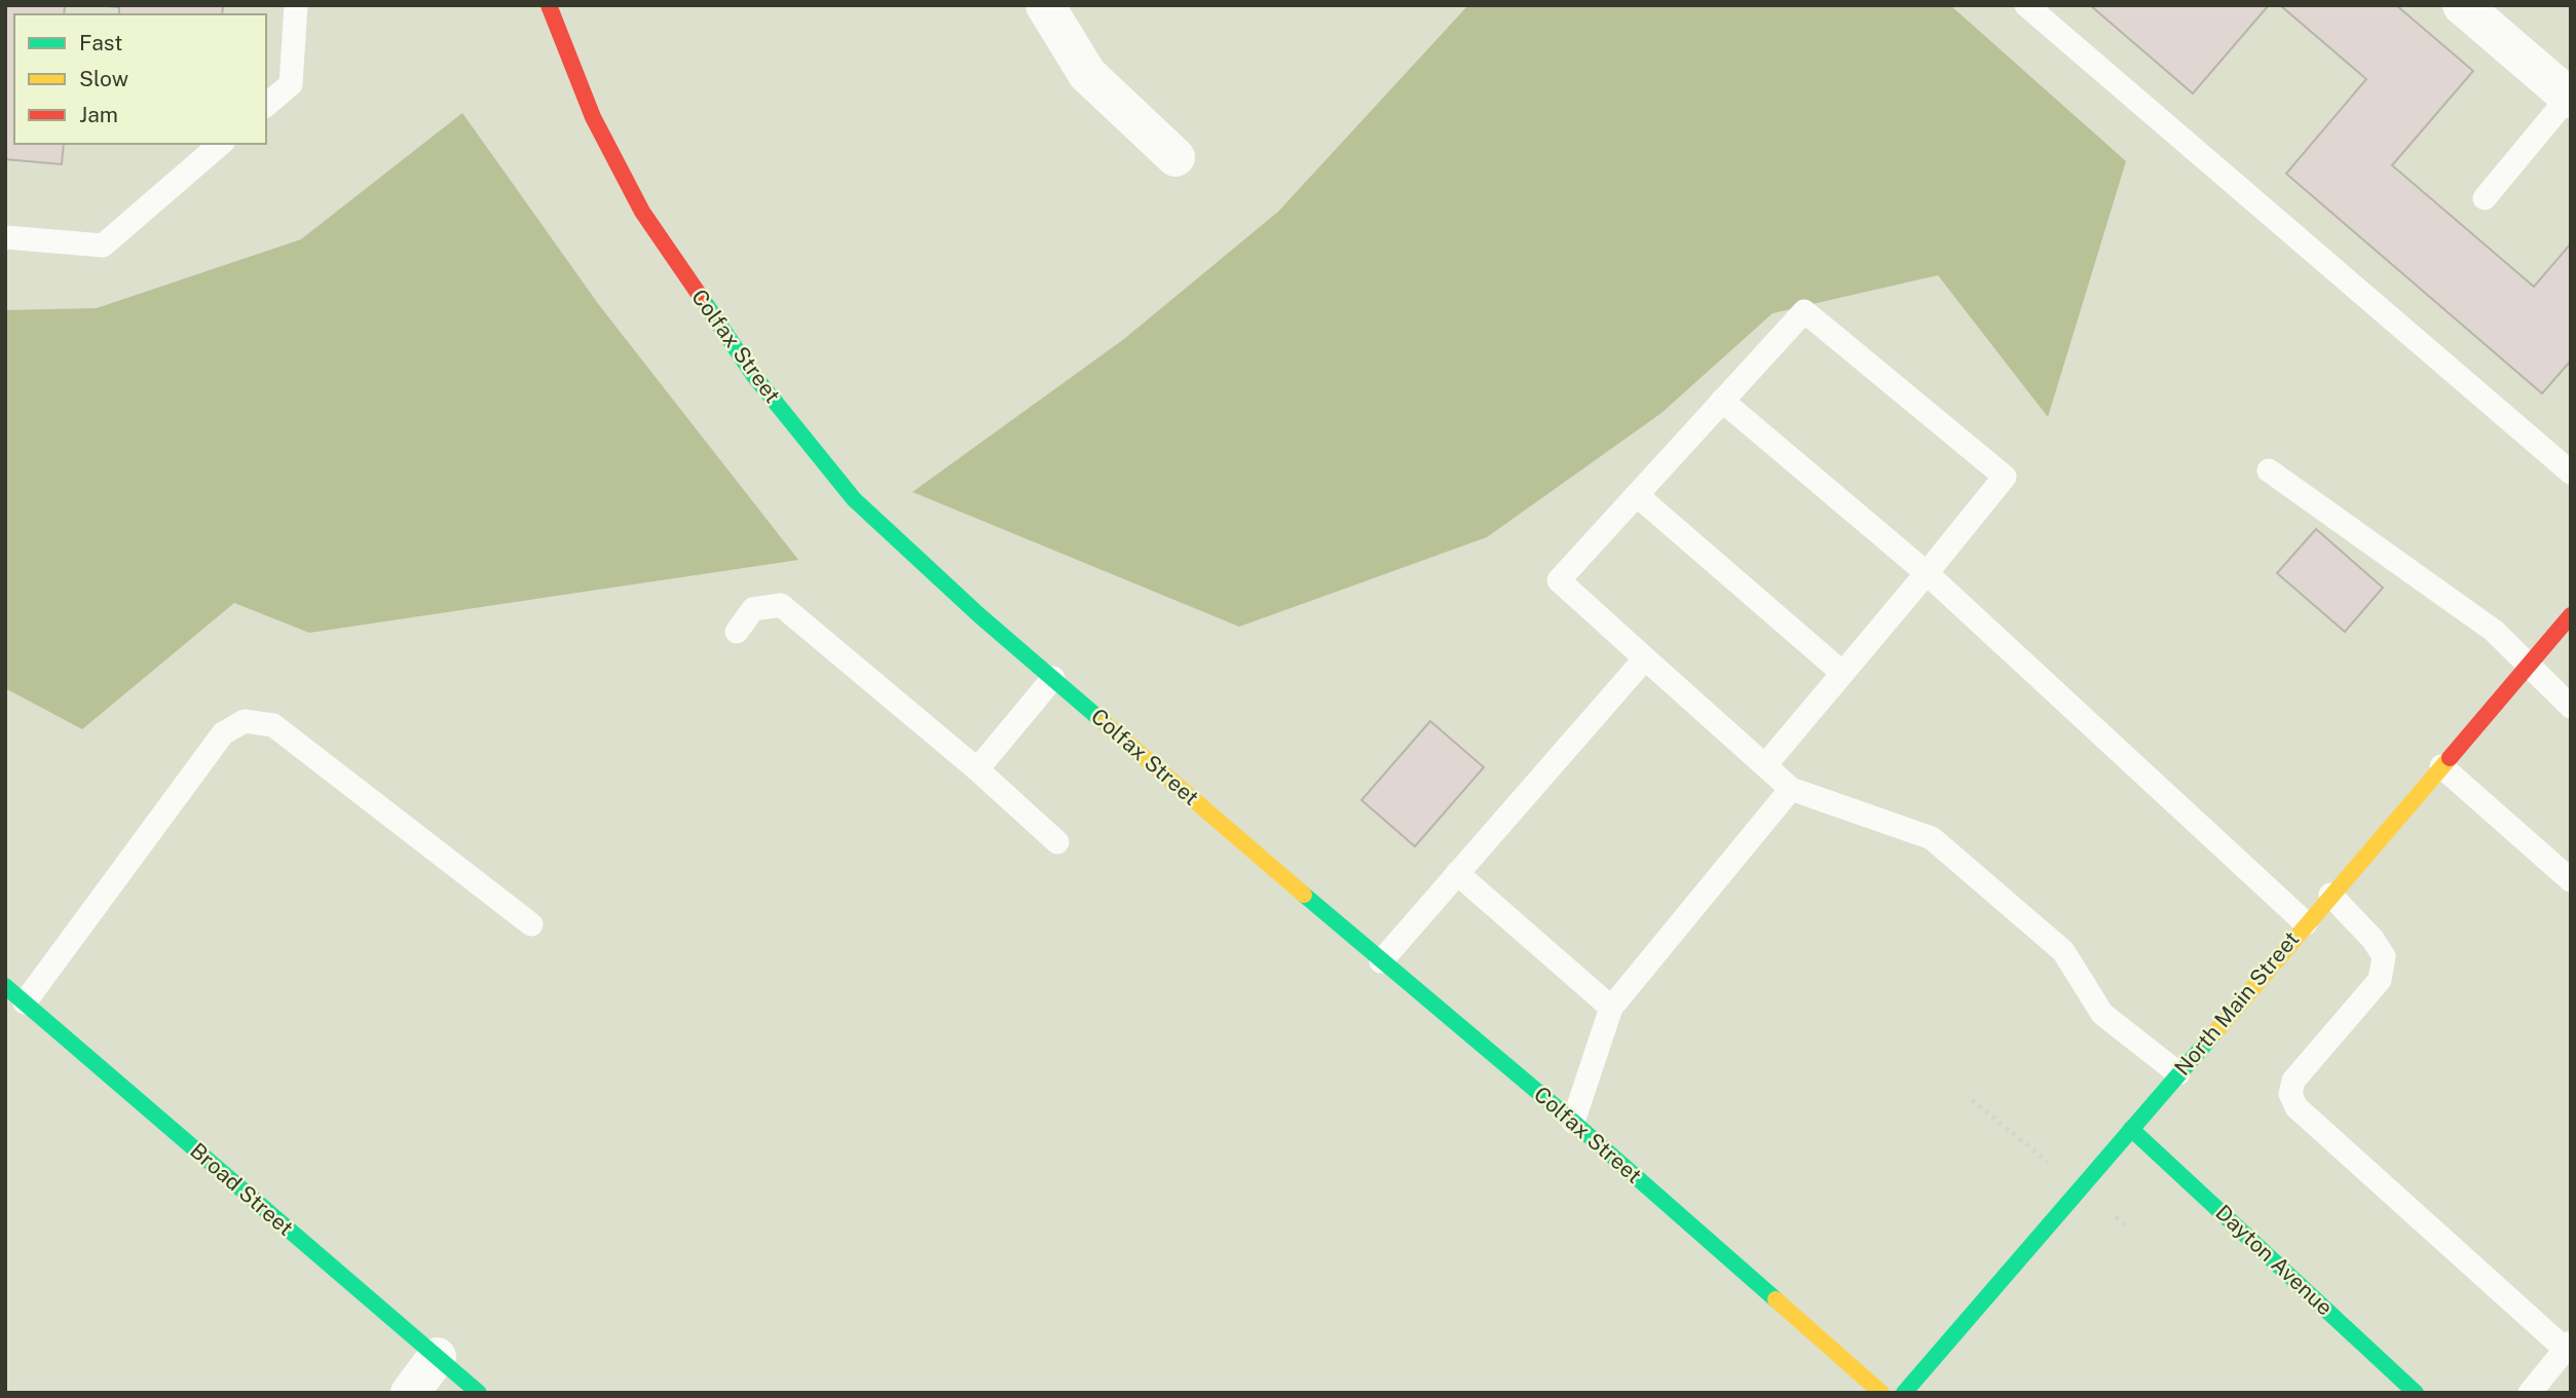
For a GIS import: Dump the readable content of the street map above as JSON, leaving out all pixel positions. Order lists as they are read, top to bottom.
{
  "streets": {
    "street": [
      "Colfax Street",
      "North Main Street",
      "Broad Street",
      "Dayton Avenue"
    ]
  },
  "crossings": [
    ["North Main Street", "Dayton Avenue"]
  ],
  "legend": ["Fast", "Slow", "Jam"]
}
